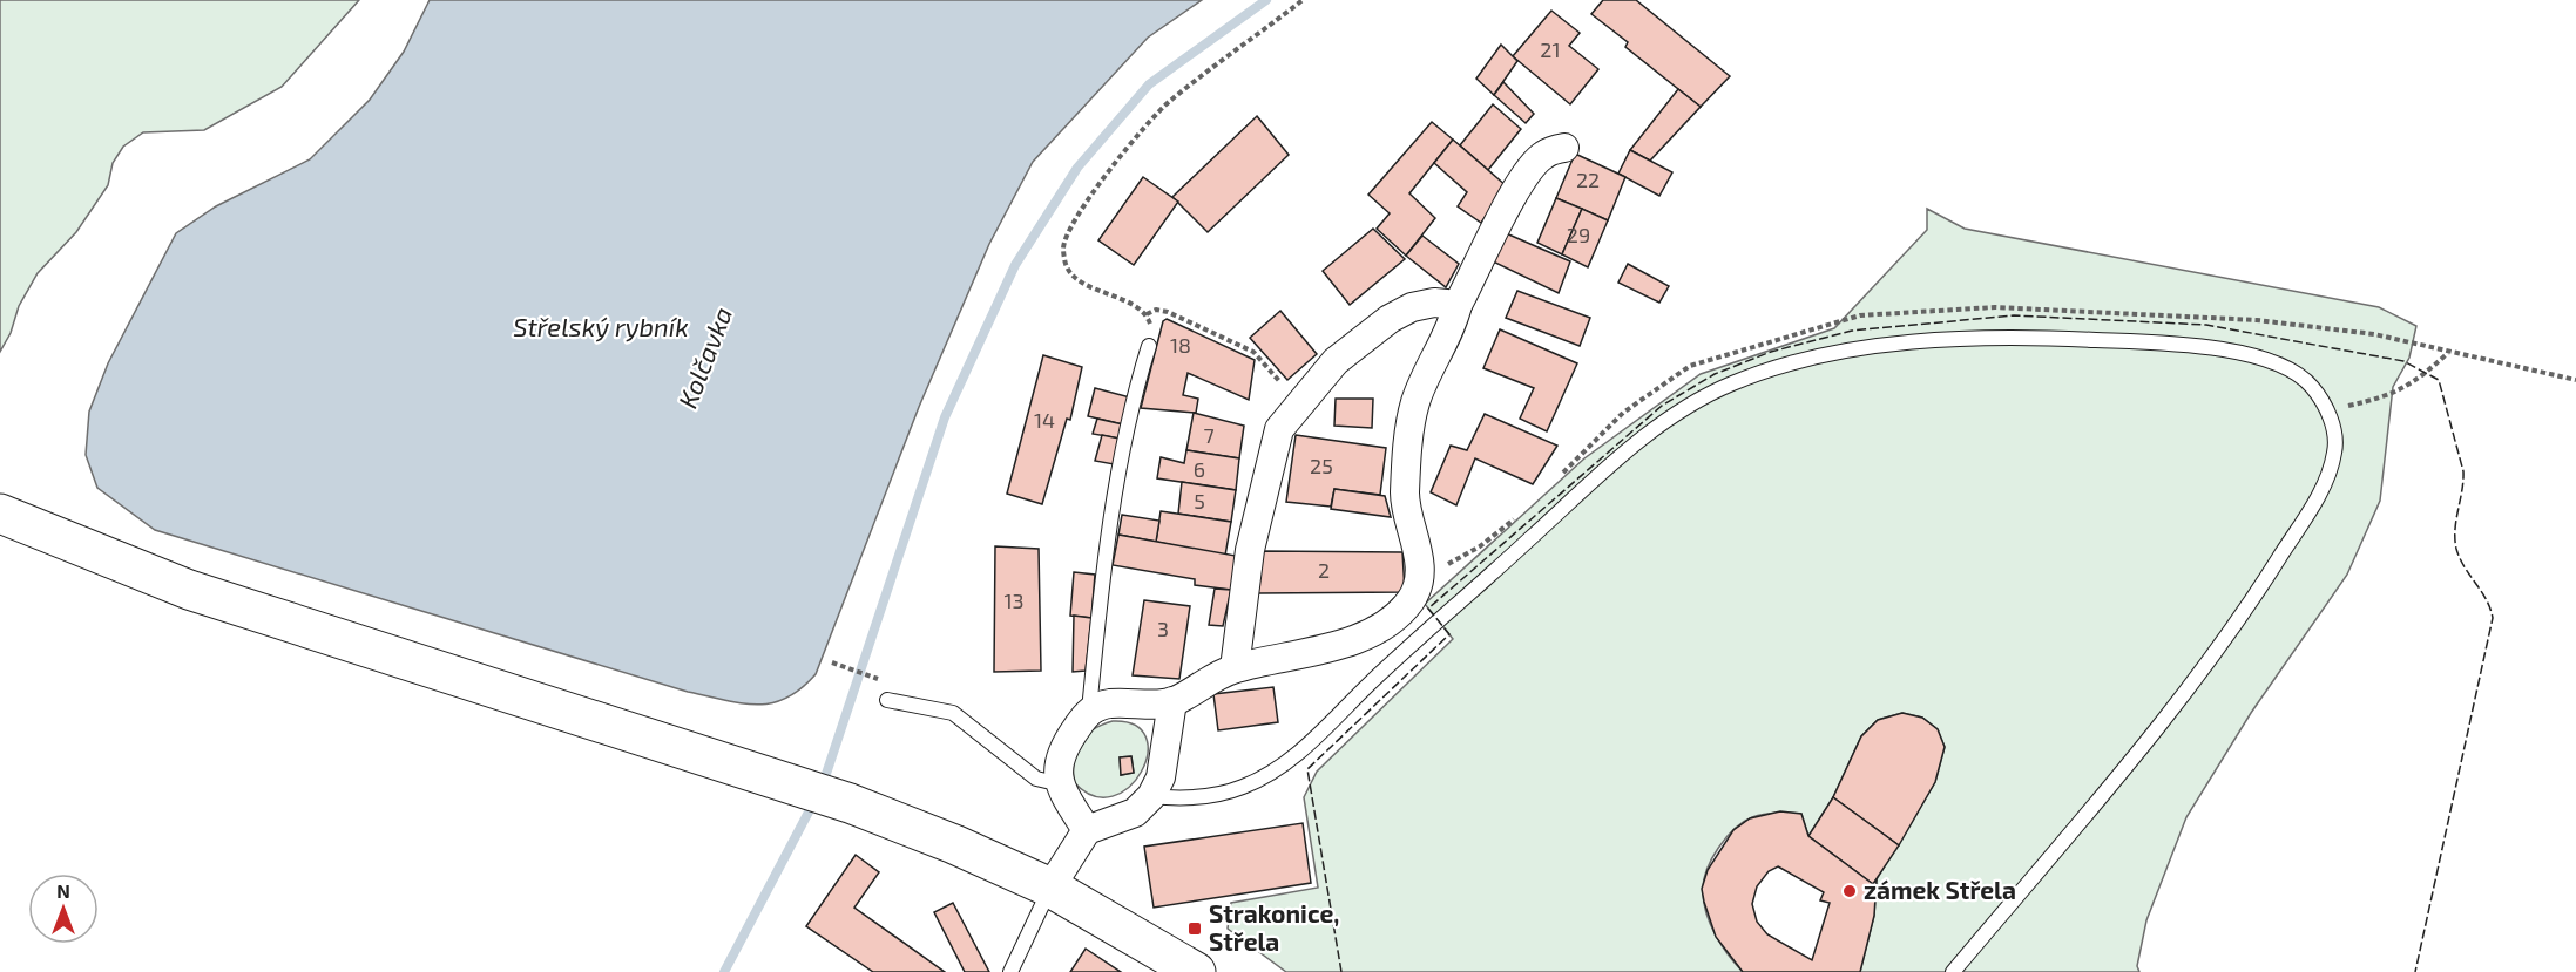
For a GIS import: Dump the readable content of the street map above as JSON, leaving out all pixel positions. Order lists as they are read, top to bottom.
{
  "water": ["Střelský rybník", "Kolčavka"],
  "places": {
    "other": ["zámek Střela"],
    "transit": ["Strakonice, Střela"]
  },
  "house_numbers": [
    "21",
    "22",
    "29",
    "18",
    "14",
    "7",
    "25",
    "6",
    "5",
    "2",
    "13",
    "3"
  ],
  "north": "top"
}
